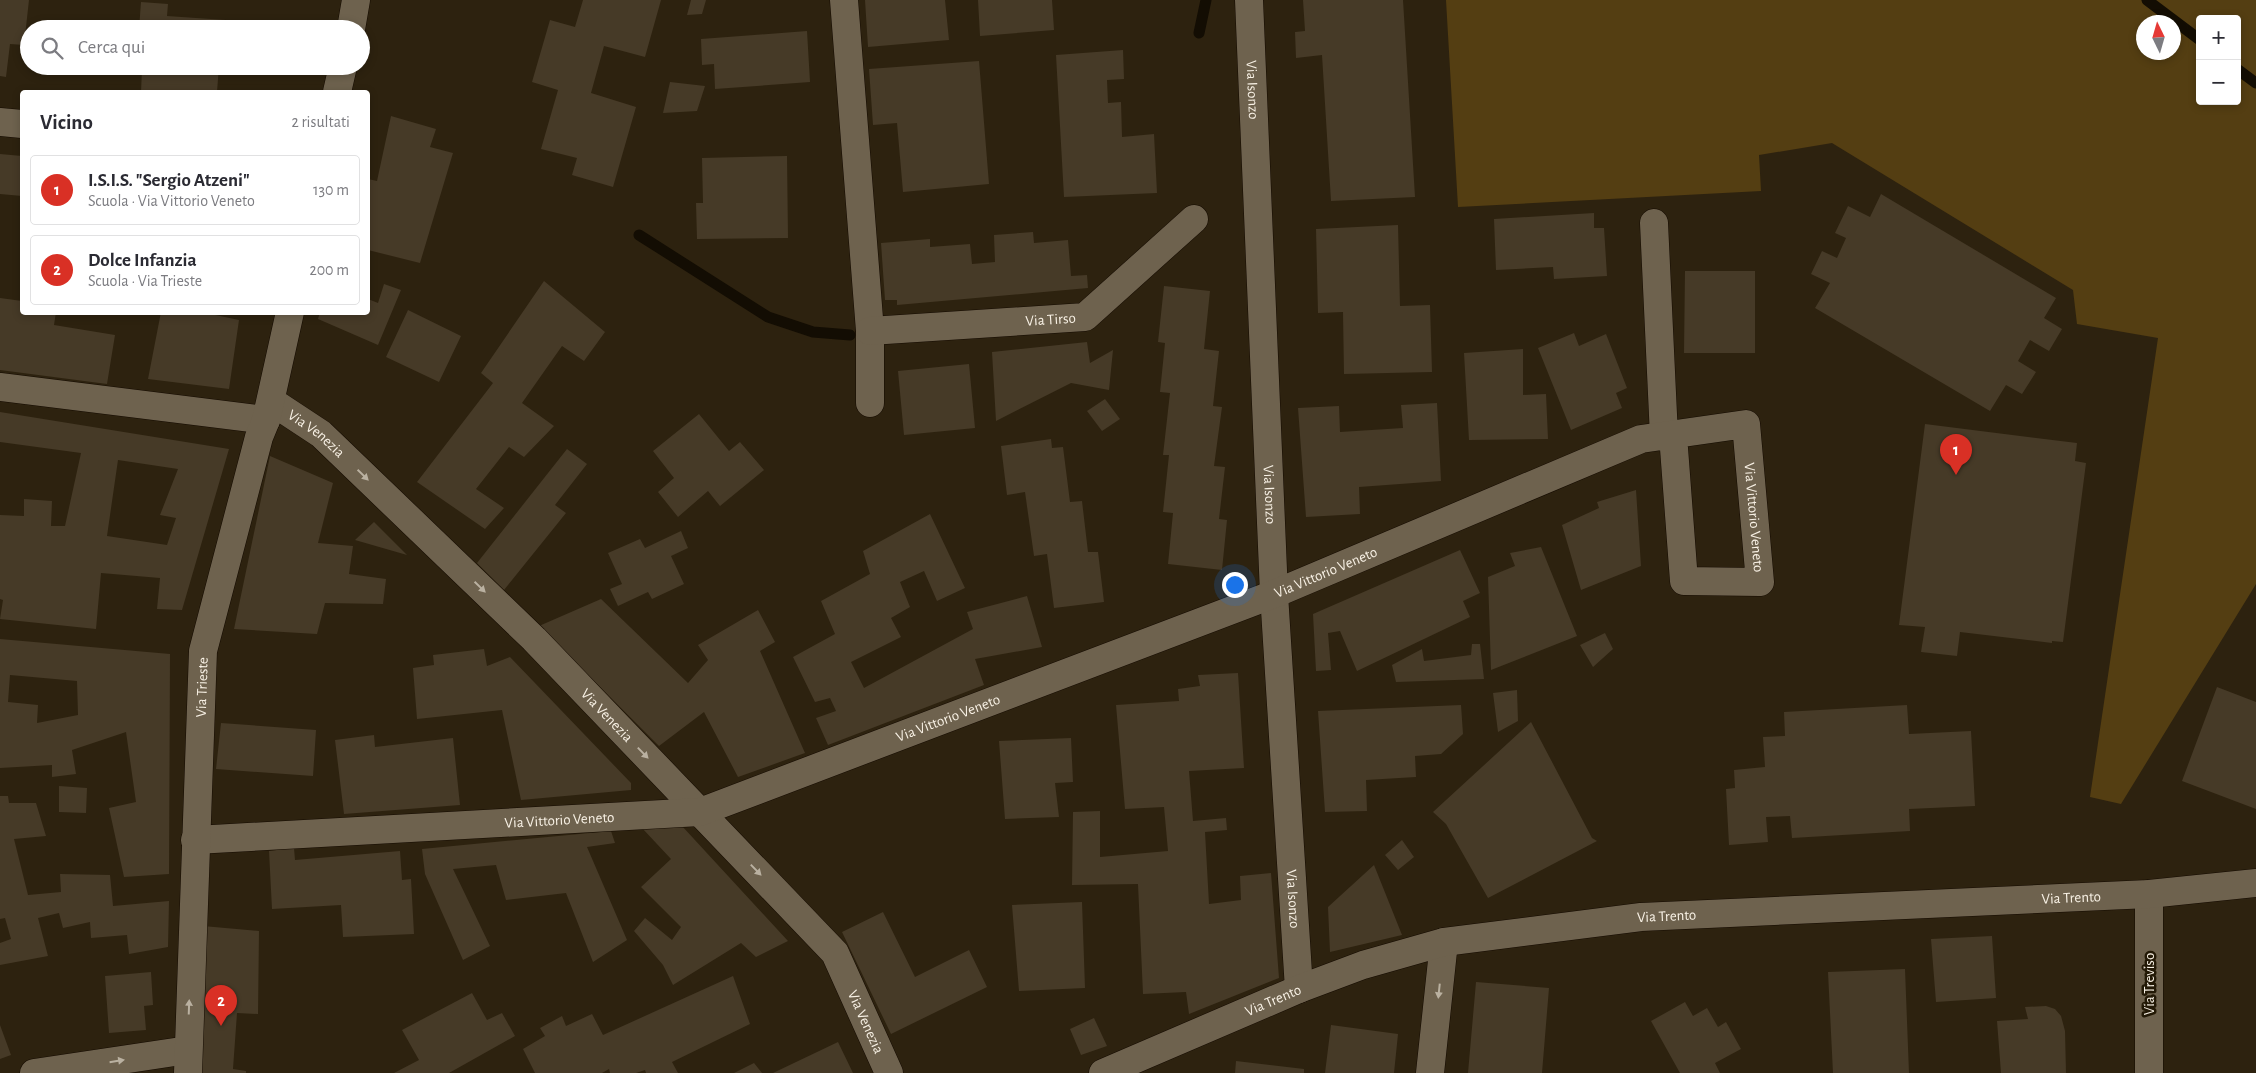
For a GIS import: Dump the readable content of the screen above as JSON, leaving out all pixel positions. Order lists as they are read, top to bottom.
{
  "streets": {
    "street": [
      "Via Isonzo",
      "Via Tirso",
      "Via Venezia",
      "Via Vittorio Veneto",
      "Via Trieste",
      "Via Trento",
      "Via Treviso"
    ]
  },
  "crossings": [
    ["Via Isonzo", "Via Vittorio Veneto"],
    ["Via Isonzo", "Via Trento"],
    ["Via Venezia", "Via Vittorio Veneto"],
    ["Via Venezia", "Via Trieste"],
    ["Via Vittorio Veneto", "Via Trieste"],
    ["Via Trento", "Via Treviso"]
  ],
  "one_way": ["Via Venezia"],
  "north": "top",
  "page": {
    "map_buttons": ["+", "−"],
    "search": "Cerca qui",
    "heading": ["Vicino", "2 risultati"],
    "list": [
      {
        "mark": "1",
        "name": "I.S.I.S. \"Sergio Atzeni\"",
        "note": "Scuola · Via Vittorio Veneto",
        "value": "130 m"
      },
      {
        "mark": "2",
        "name": "Dolce Infanzia",
        "note": "Scuola · Via Trieste",
        "value": "200 m"
      }
    ],
    "pins": ["1", "2"]
  }
}
